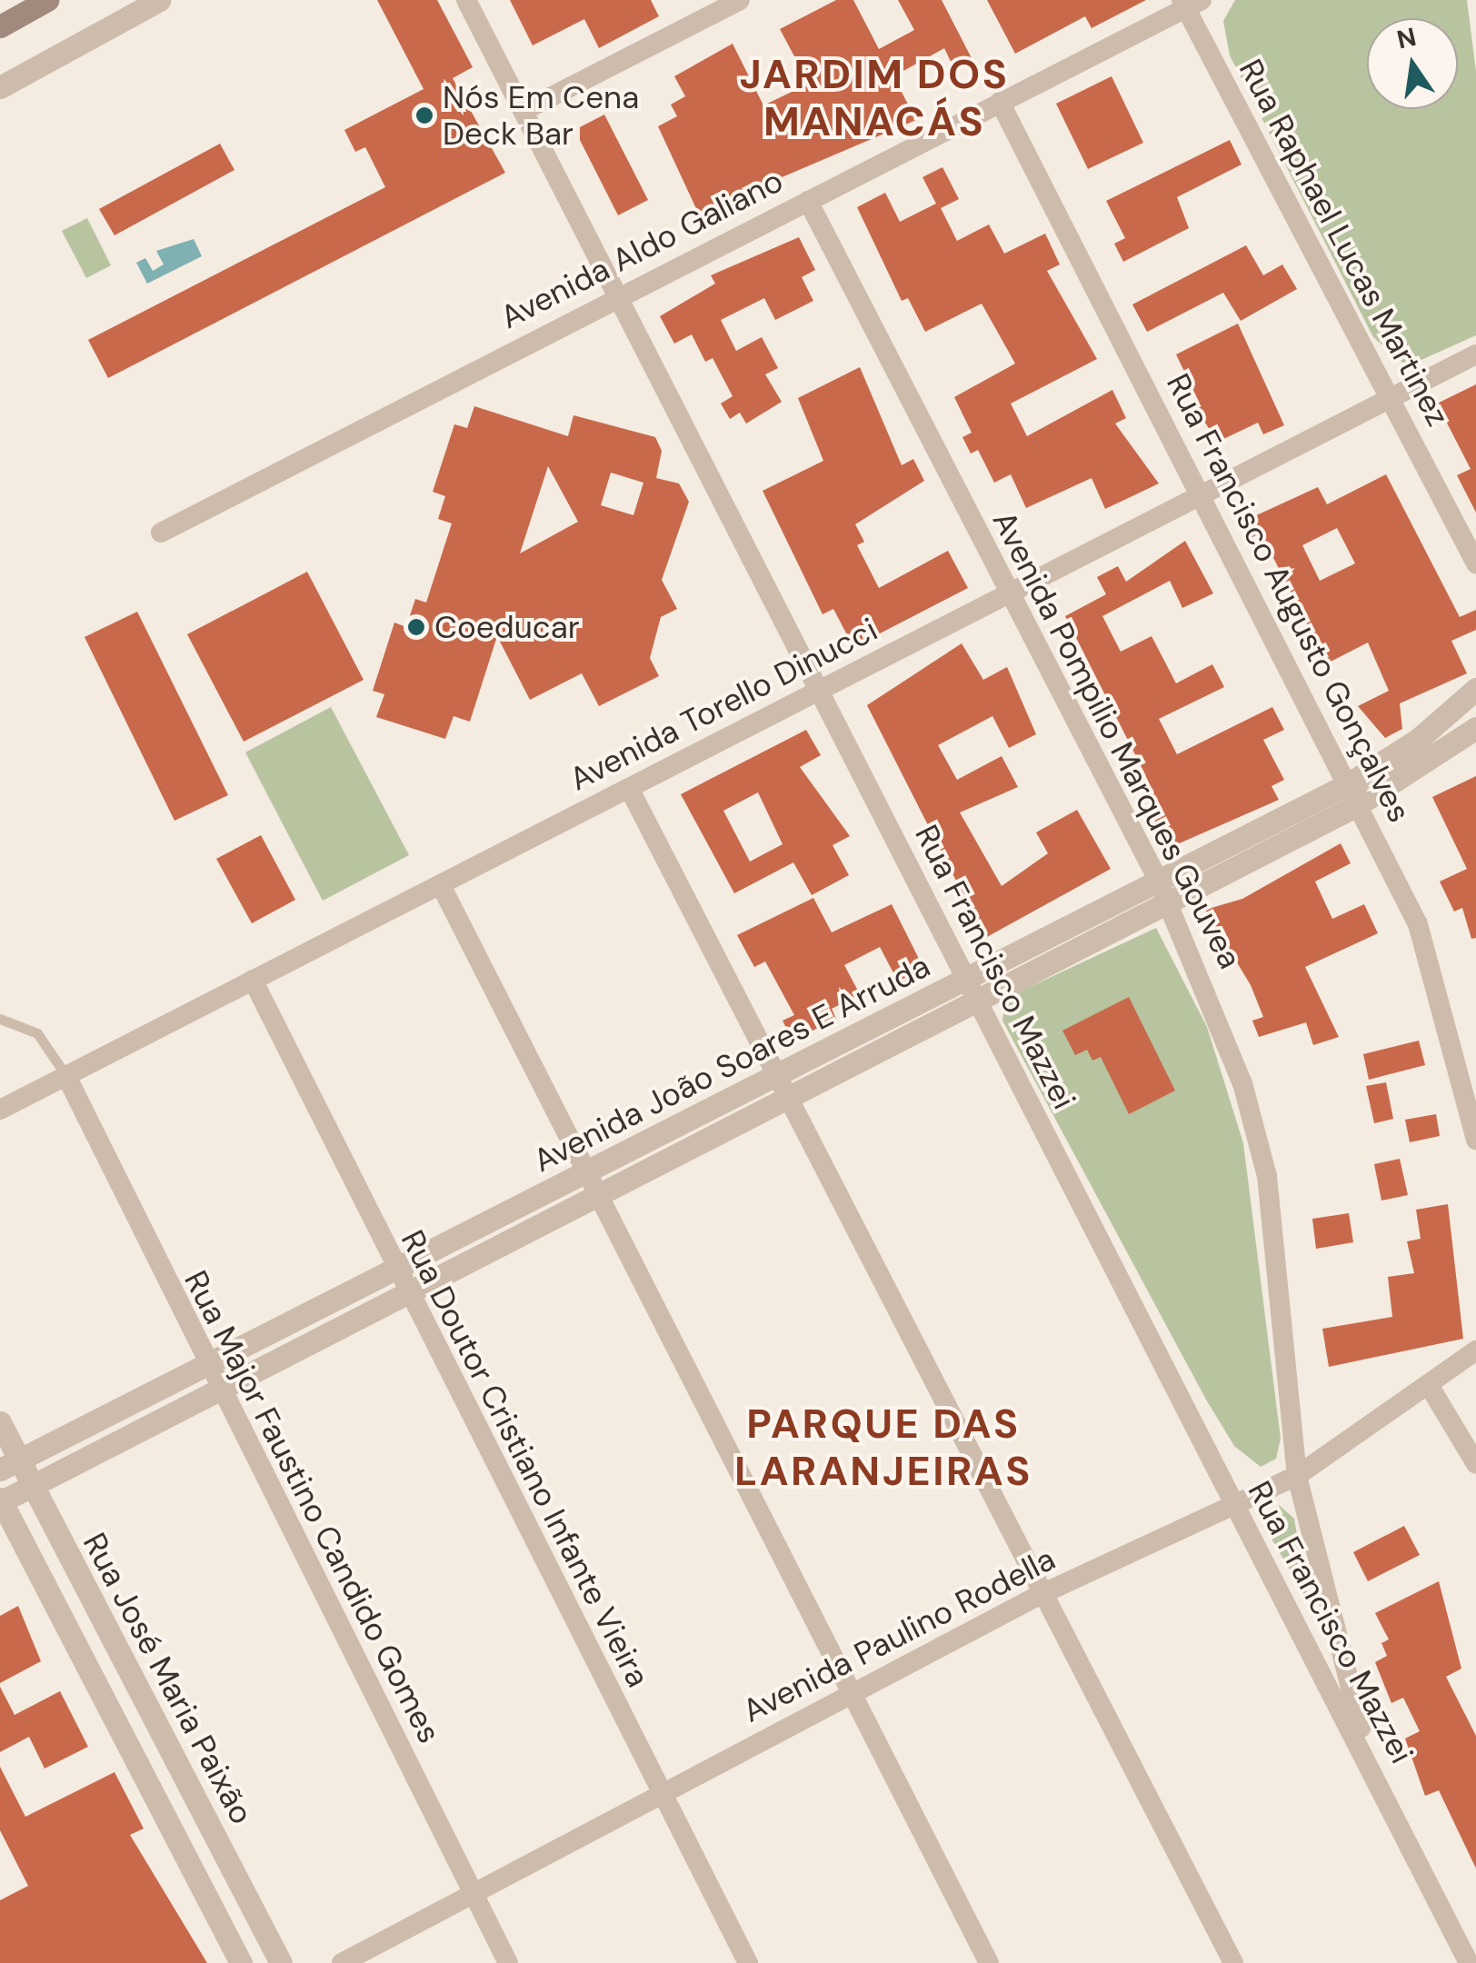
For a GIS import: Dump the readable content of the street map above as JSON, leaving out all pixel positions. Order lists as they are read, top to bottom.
{
  "streets": {
    "street": [
      "Rua Raphael Lucas Martinez",
      "Avenida Aldo Galiano",
      "Rua Francisco Augusto Gonçalves",
      "Avenida Torello Dinucci",
      "Avenida Pompilio Marques Gouvea",
      "Rua Francisco Mazzei",
      "Avenida João Soares E Arruda",
      "Rua Doutor Cristiano Infante Vieira",
      "Rua Major Faustino Candido Gomes",
      "Avenida Paulino Rodella",
      "Rua José Maria Paixão"
    ]
  },
  "crossings": [
    ["Rua Raphael Lucas Martinez", "Avenida Aldo Galiano"],
    ["Rua Raphael Lucas Martinez", "Avenida Torello Dinucci"],
    ["Avenida Aldo Galiano", "Rua Francisco Augusto Gonçalves"],
    ["Avenida Aldo Galiano", "Avenida Pompilio Marques Gouvea"],
    ["Avenida Aldo Galiano", "Rua Francisco Mazzei"],
    ["Rua Francisco Augusto Gonçalves", "Avenida Torello Dinucci"],
    ["Rua Francisco Augusto Gonçalves", "Avenida João Soares E Arruda"],
    ["Avenida Torello Dinucci", "Avenida Pompilio Marques Gouvea"],
    ["Avenida Torello Dinucci", "Rua Francisco Mazzei"],
    ["Avenida Torello Dinucci", "Rua Doutor Cristiano Infante Vieira"],
    ["Avenida Torello Dinucci", "Rua Major Faustino Candido Gomes"],
    ["Avenida Pompilio Marques Gouvea", "Rua Francisco Mazzei"],
    ["Avenida Pompilio Marques Gouvea", "Avenida João Soares E Arruda"],
    ["Avenida Pompilio Marques Gouvea", "Avenida Paulino Rodella"],
    ["Rua Francisco Mazzei", "Avenida João Soares E Arruda"],
    ["Rua Francisco Mazzei", "Avenida Paulino Rodella"],
    ["Avenida João Soares E Arruda", "Rua Doutor Cristiano Infante Vieira"],
    ["Avenida João Soares E Arruda", "Rua Major Faustino Candido Gomes"],
    ["Avenida João Soares E Arruda", "Rua José Maria Paixão"],
    ["Rua Doutor Cristiano Infante Vieira", "Avenida Paulino Rodella"],
    ["Rua Major Faustino Candido Gomes", "Avenida Paulino Rodella"]
  ],
  "districts": ["JARDIM DOS MANACÁS", "PARQUE DAS LARANJEIRAS"],
  "places": ["Nós Em Cena Deck Bar", "Coeducar"],
  "north": "top"
}
